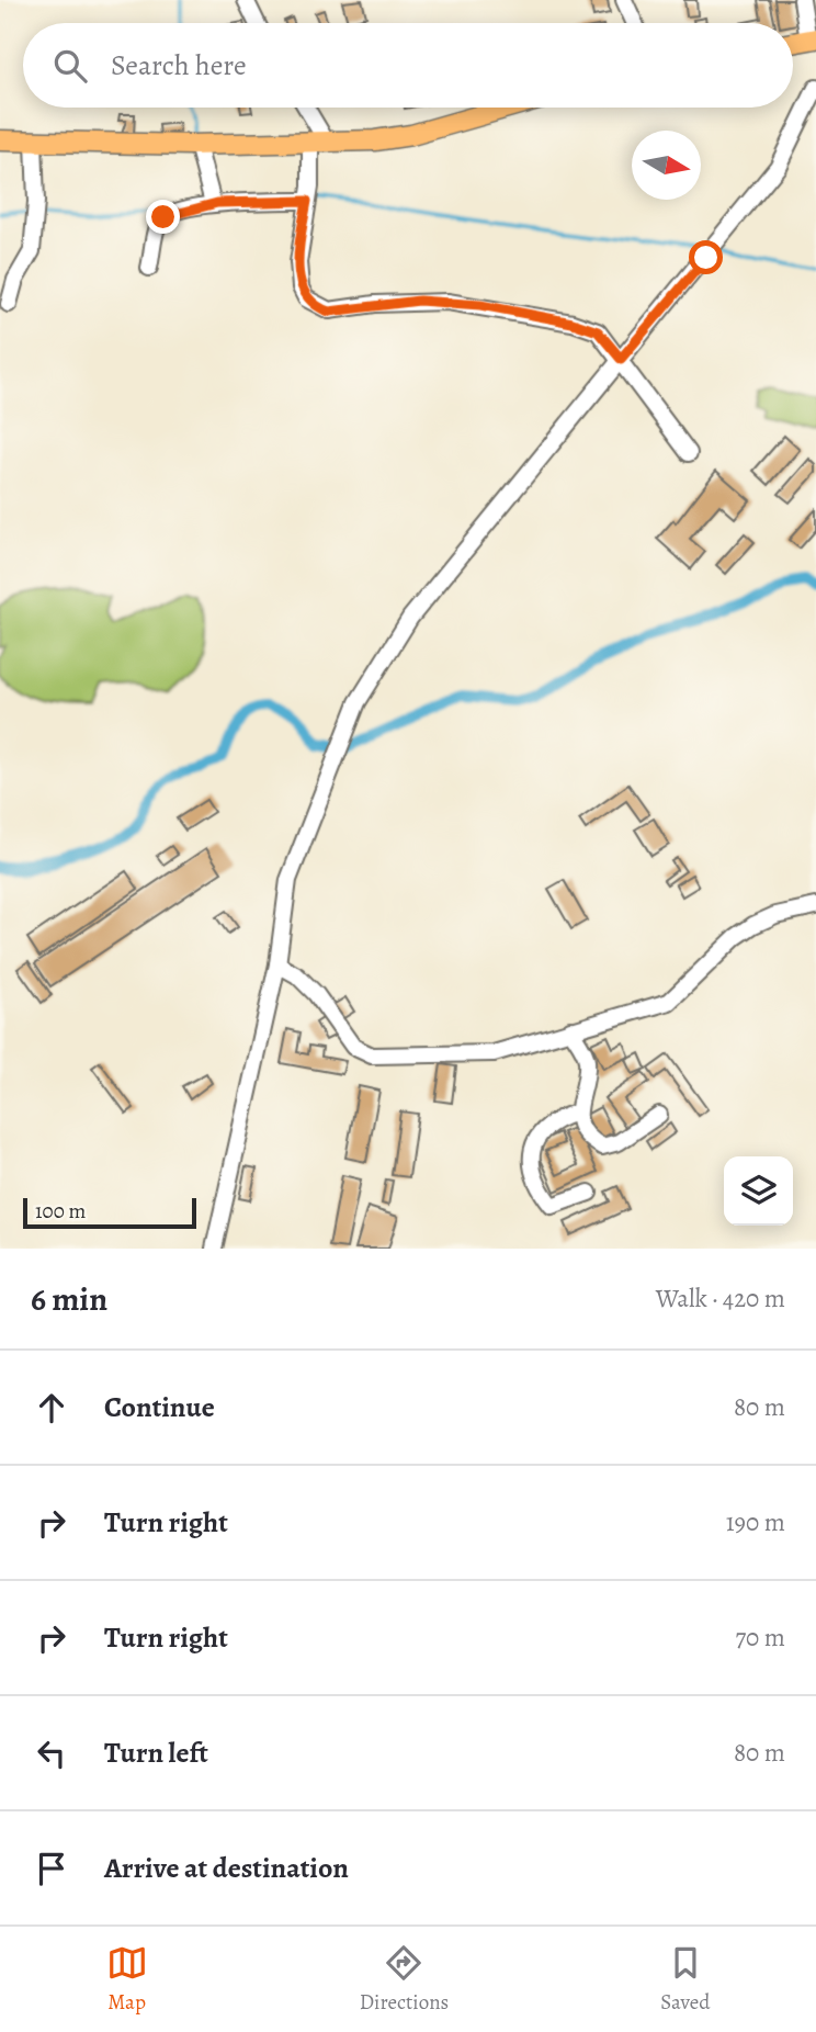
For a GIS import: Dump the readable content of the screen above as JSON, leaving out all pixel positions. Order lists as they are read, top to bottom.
{
  "scale_bar": "100 m",
  "north": "right",
  "page": {
    "search": "Search here",
    "scale": "100 m",
    "heading": ["6 min", "Walk · 420 m"],
    "list": [
      ["Continue", "80 m"],
      ["Turn right", "190 m"],
      ["Turn right", "70 m"],
      ["Turn left", "80 m"],
      "Arrive at destination"
    ],
    "nav": ["Map", "Directions", "Saved"]
  }
}
